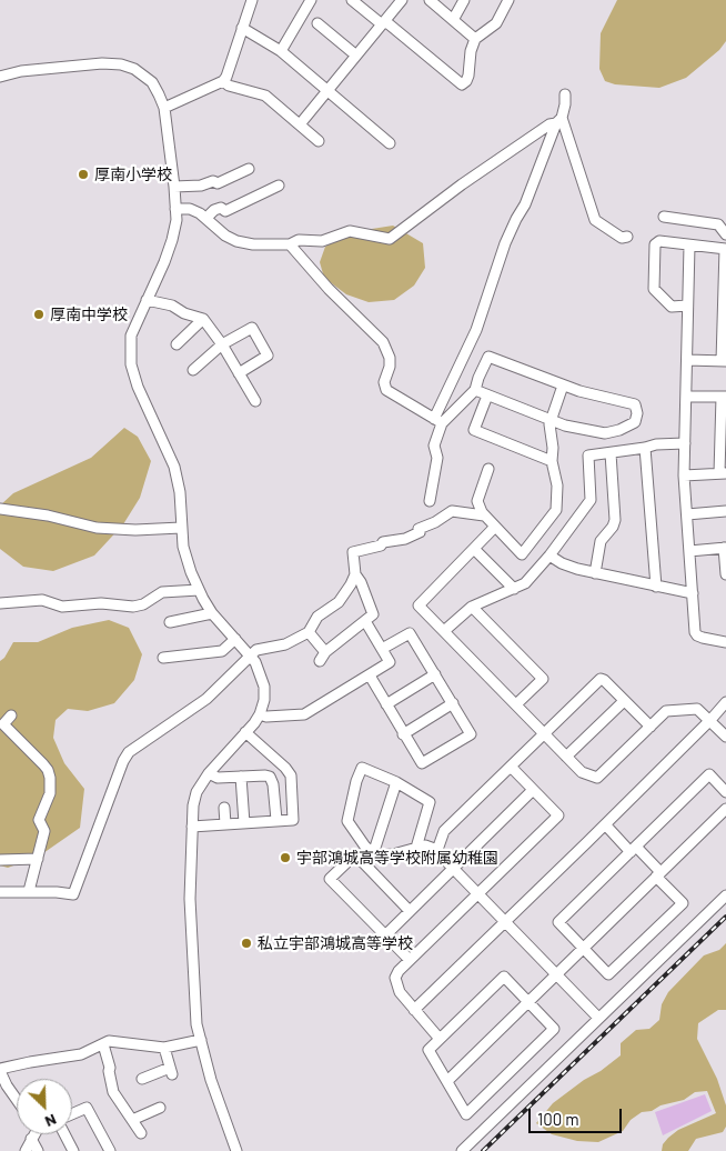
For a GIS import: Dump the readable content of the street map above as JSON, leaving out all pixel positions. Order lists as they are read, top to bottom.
{
  "places": [
    "厚南小学校",
    "厚南中学校",
    "宇部鴻城高等学校附属幼稚園",
    "私立宇部鴻城高等学校"
  ],
  "scale_bar": "100 m",
  "north": "bottom right"
}
